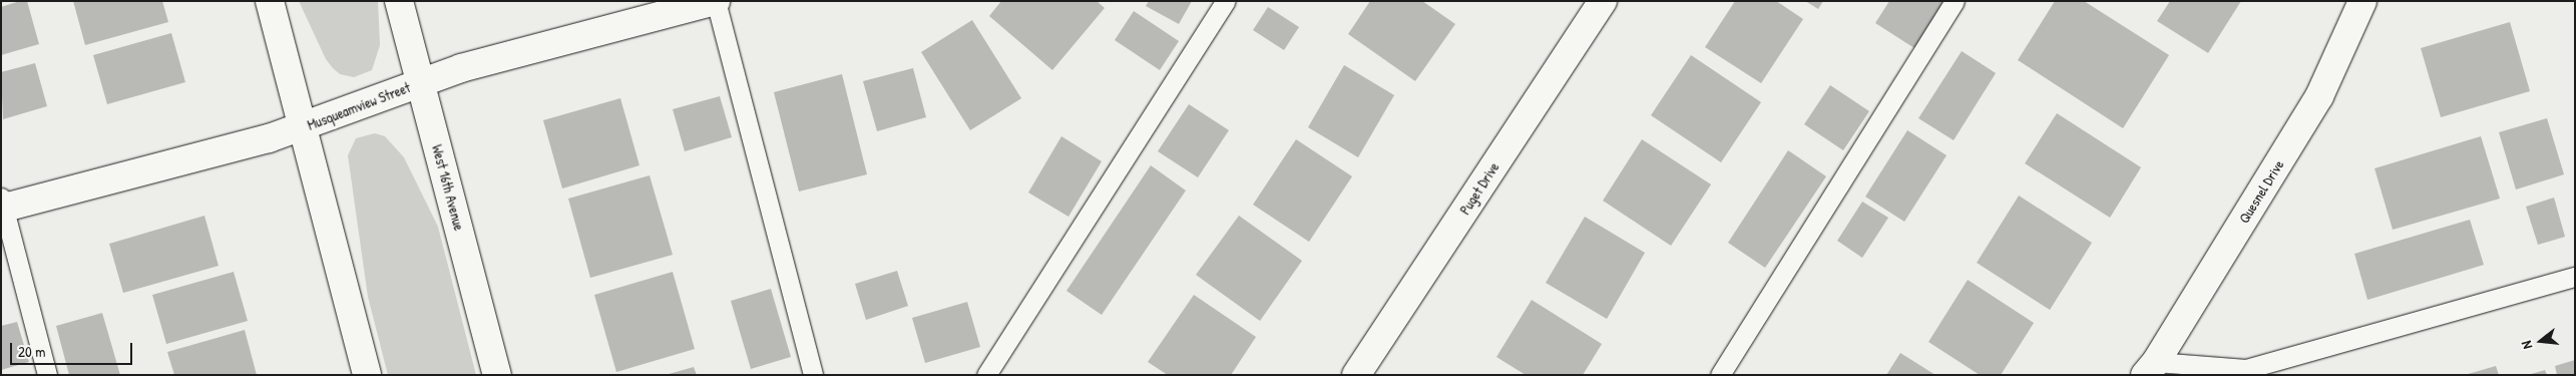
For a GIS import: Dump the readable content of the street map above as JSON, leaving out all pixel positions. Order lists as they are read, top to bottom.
{
  "streets": {
    "street": [
      "Musqueamview Street",
      "West 16th Avenue",
      "Puget Drive",
      "Quesnel Drive"
    ]
  },
  "crossings": [
    ["Musqueamview Street", "West 16th Avenue"]
  ],
  "scale_bar": "20 m",
  "north": "left"
}
